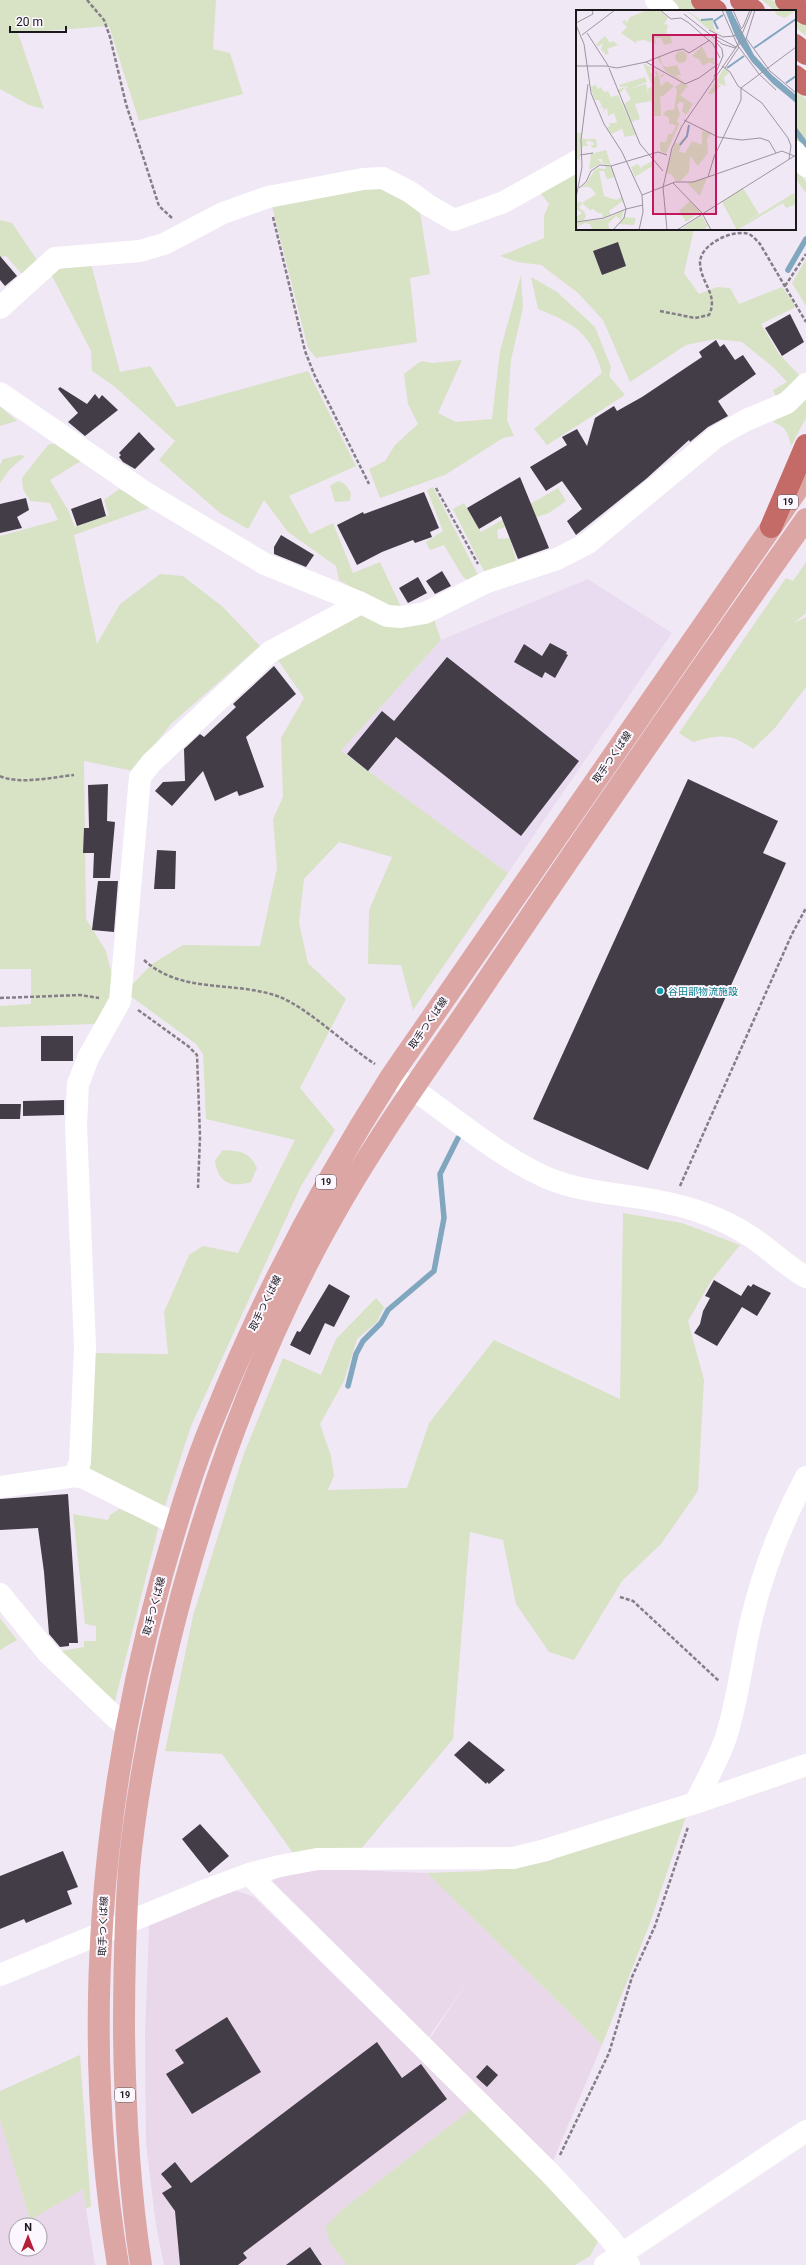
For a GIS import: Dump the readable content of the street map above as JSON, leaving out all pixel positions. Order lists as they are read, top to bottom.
{
  "streets": {
    "main road": ["19", "取手つくば線"]
  },
  "places": ["谷田部物流施設"],
  "scale_bar": "20 m",
  "north": "top"
}
